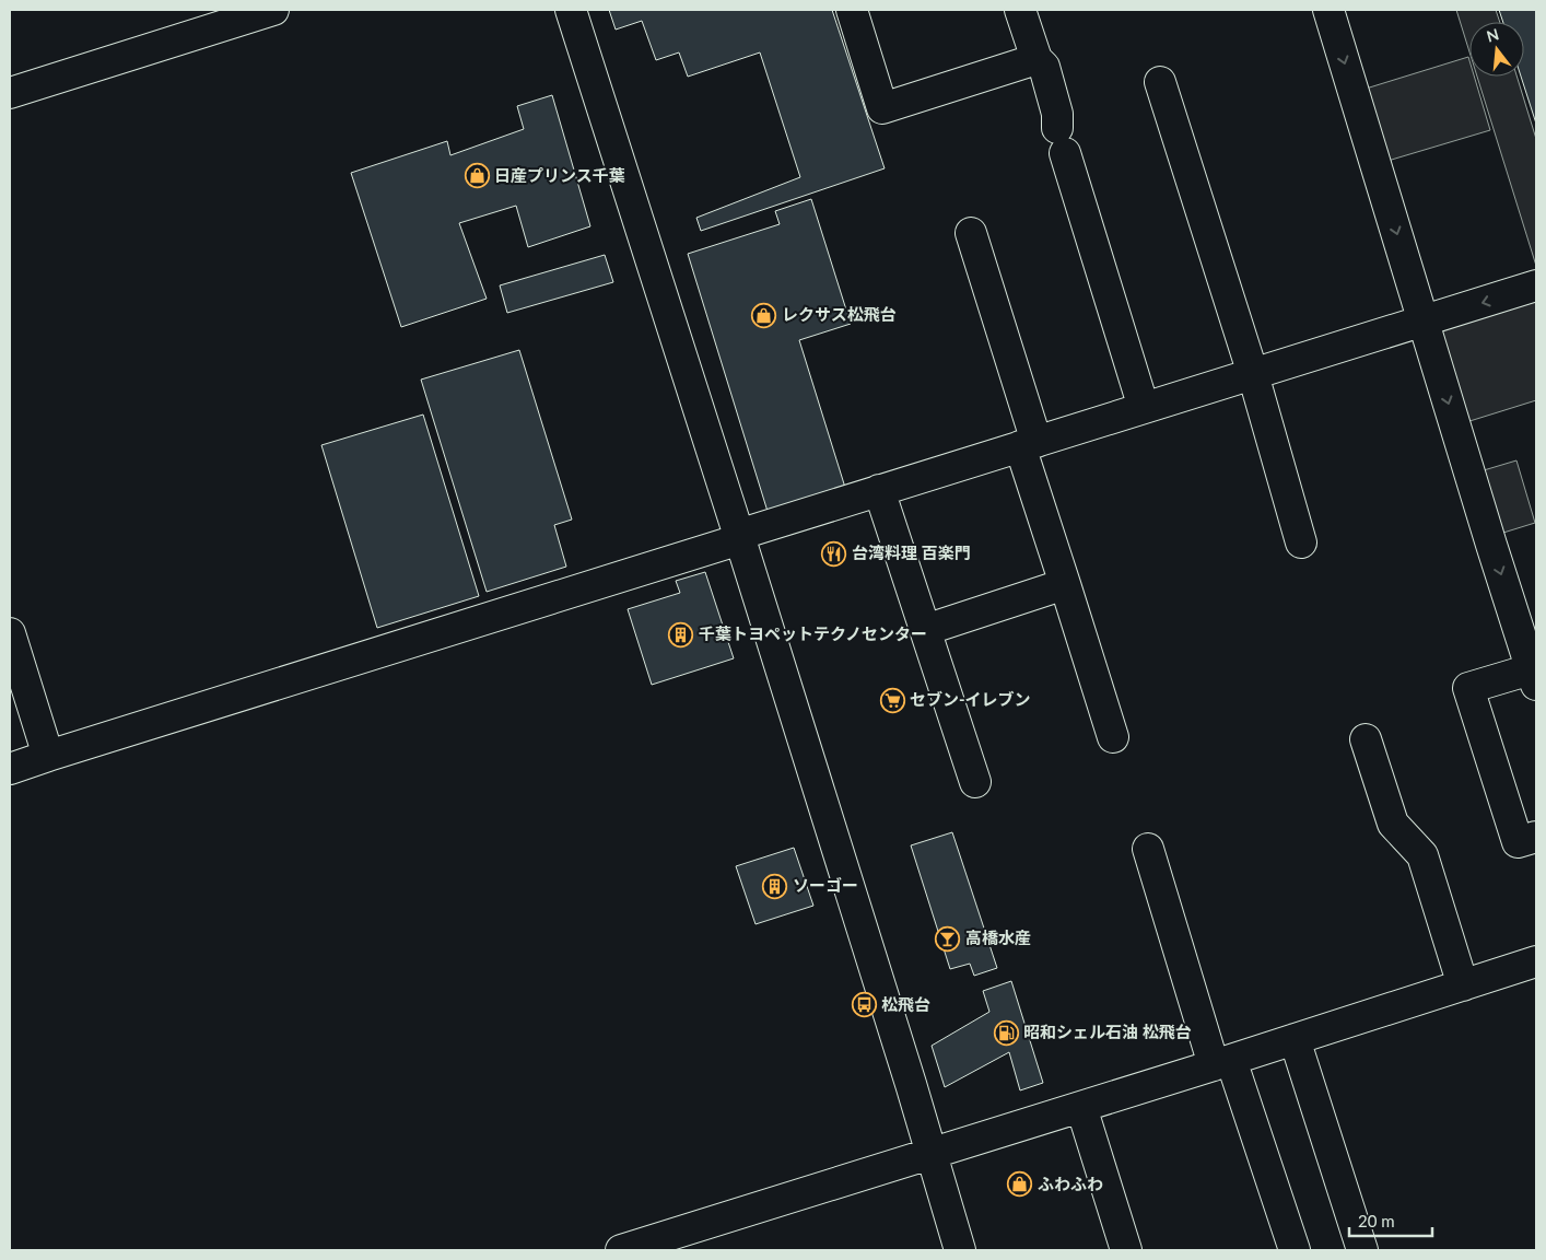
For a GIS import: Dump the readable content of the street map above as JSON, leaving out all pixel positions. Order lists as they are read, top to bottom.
{
  "places": {
    "shop": ["日産プリンス千葉", "レクサス松飛台", "ふわふわ"],
    "restaurant": ["台湾料理 百楽門"],
    "building": ["千葉トヨペットテクノセンター", "ソーゴー"],
    "supermarket": ["セブン-イレブン"],
    "bar": ["高橋水産"],
    "bus stop": ["松飛台"],
    "fuel station": ["昭和シェル石油 松飛台"]
  },
  "scale_bar": "20 m",
  "north": "top"
}
